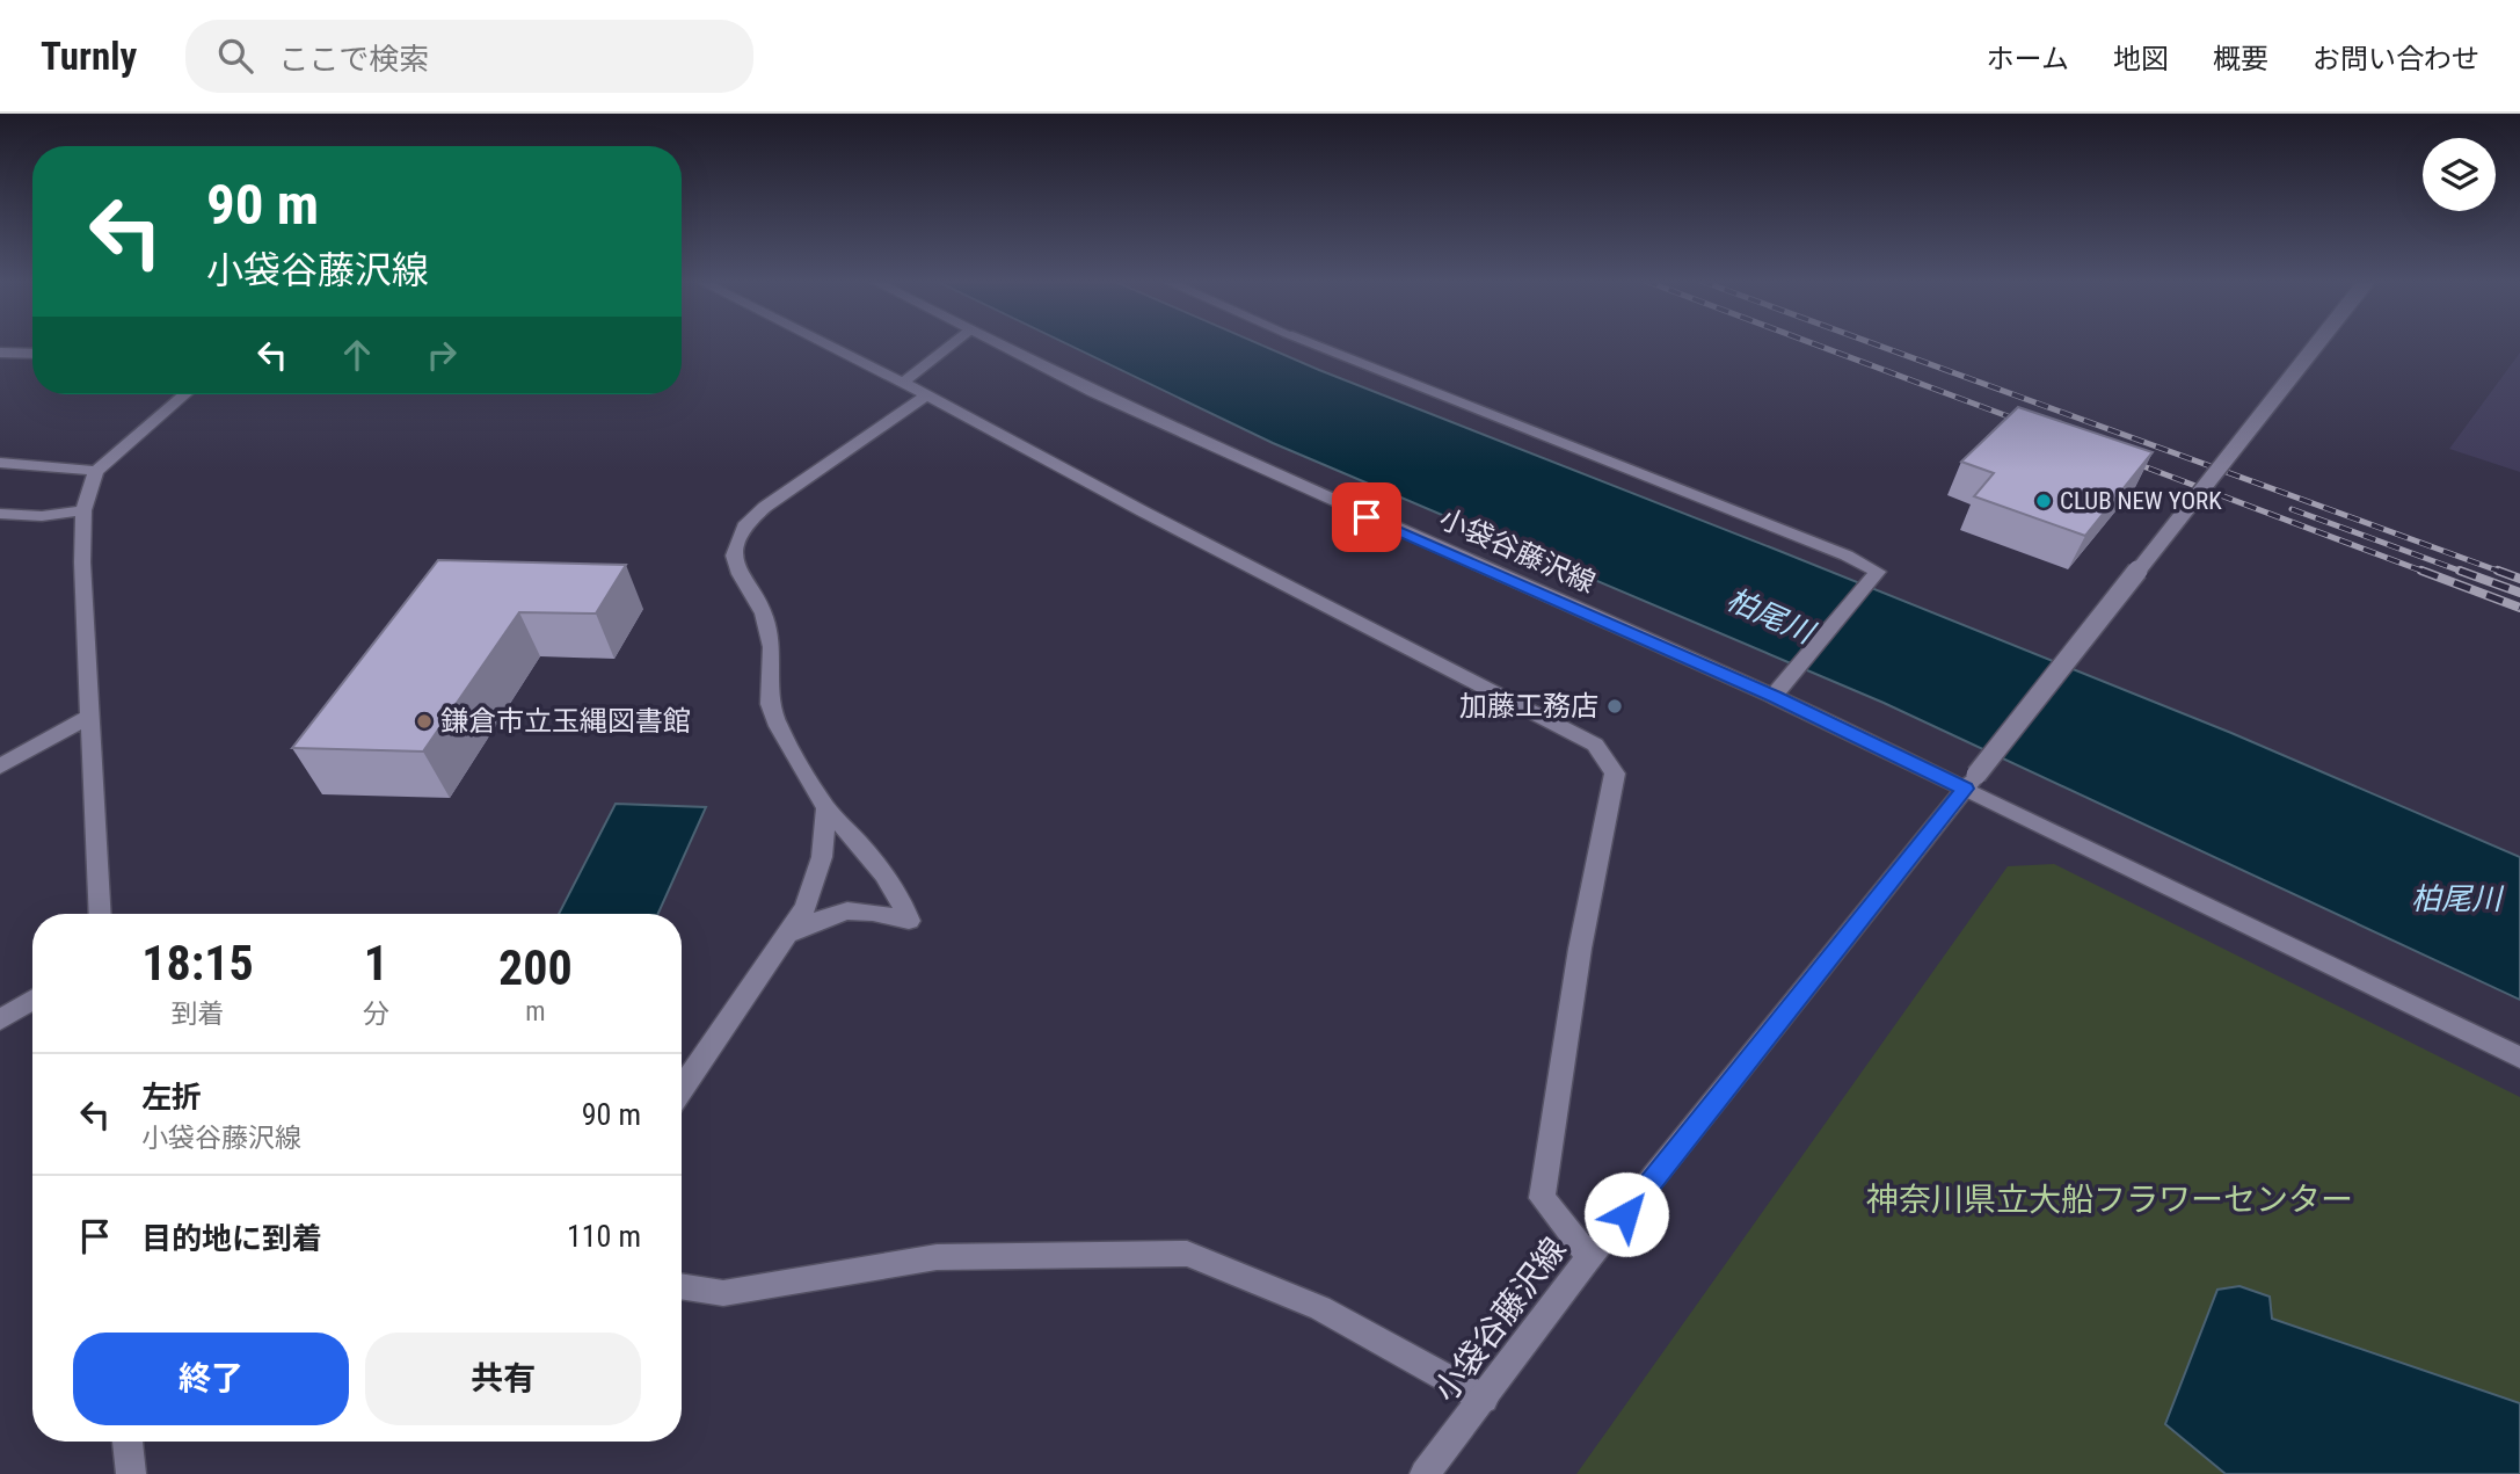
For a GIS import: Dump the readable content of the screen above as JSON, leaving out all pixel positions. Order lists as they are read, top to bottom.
{
  "streets": {
    "street": ["小袋谷藤沢線"]
  },
  "water": ["柏尾川"],
  "parks": ["神奈川県立大船フラワーセンター"],
  "places": ["CLUB NEW YORK", "加藤工務店", "鎌倉市立玉縄図書館"],
  "page": {
    "header": "Turnly",
    "search": "ここで検索",
    "nav": [
      "ホーム",
      "地図",
      "概要",
      "お問い合わせ"
    ],
    "turn": ["90 m", "小袋谷藤沢線"],
    "eta": [
      "18:15",
      "到着",
      "1",
      "分",
      "200",
      "m"
    ],
    "list": [
      {
        "name": "左折",
        "note": "小袋谷藤沢線",
        "value": "90 m"
      },
      {
        "name": "目的地に到着",
        "value": "110 m"
      }
    ],
    "buttons": ["終了", "共有"]
  }
}
